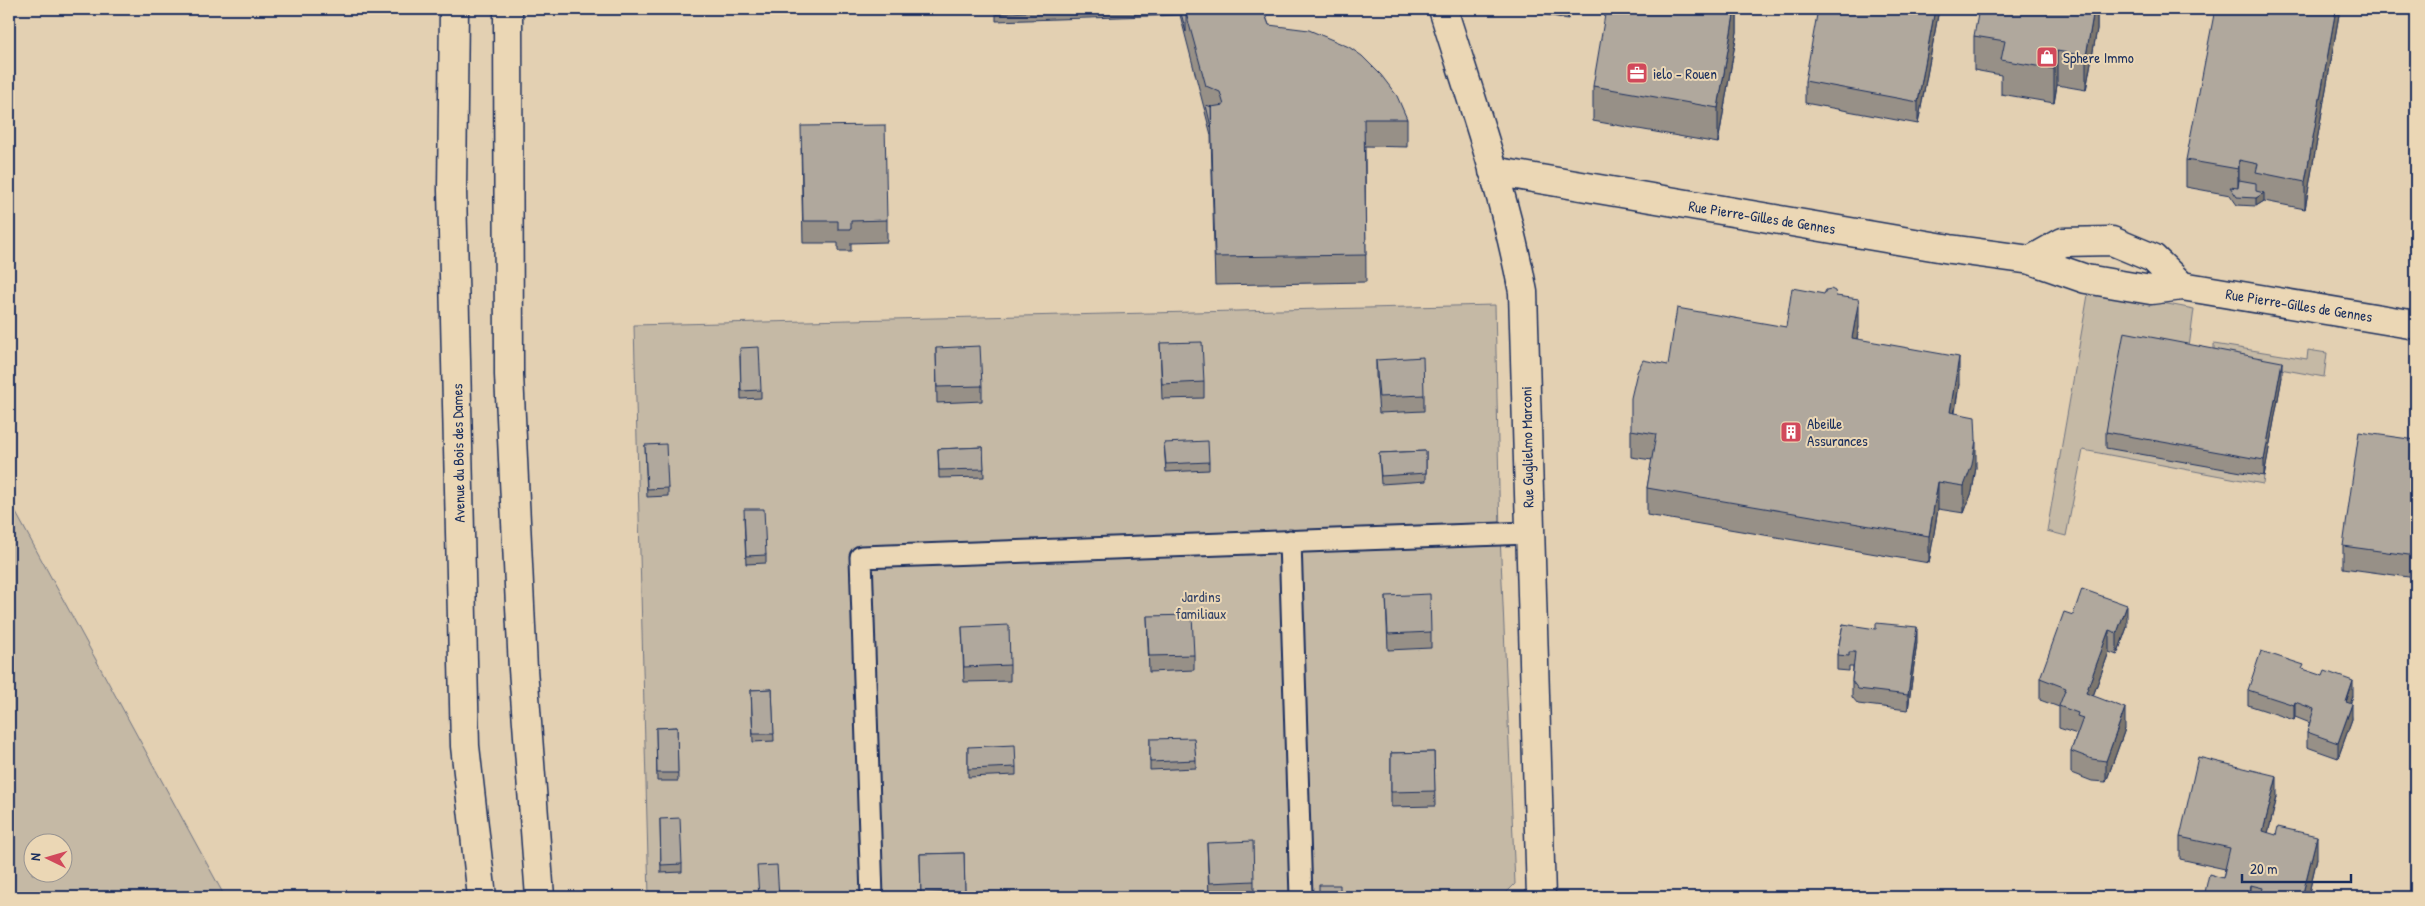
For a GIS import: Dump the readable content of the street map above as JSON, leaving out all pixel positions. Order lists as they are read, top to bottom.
{
  "streets": {
    "main road": ["Rue Pierre-Gilles de Gennes", "Rue Guglielmo Marconi", "Avenue du Bois des Dames"]
  },
  "crossings": [
    ["Rue Pierre-Gilles de Gennes", "Rue Guglielmo Marconi"]
  ],
  "parks": ["Jardins familiaux"],
  "places": {
    "shop": ["Sphere Immo"],
    "office": ["ielo - Rouen"],
    "building": ["Abeille Assurances"]
  },
  "scale_bar": "20 m",
  "north": "left"
}
